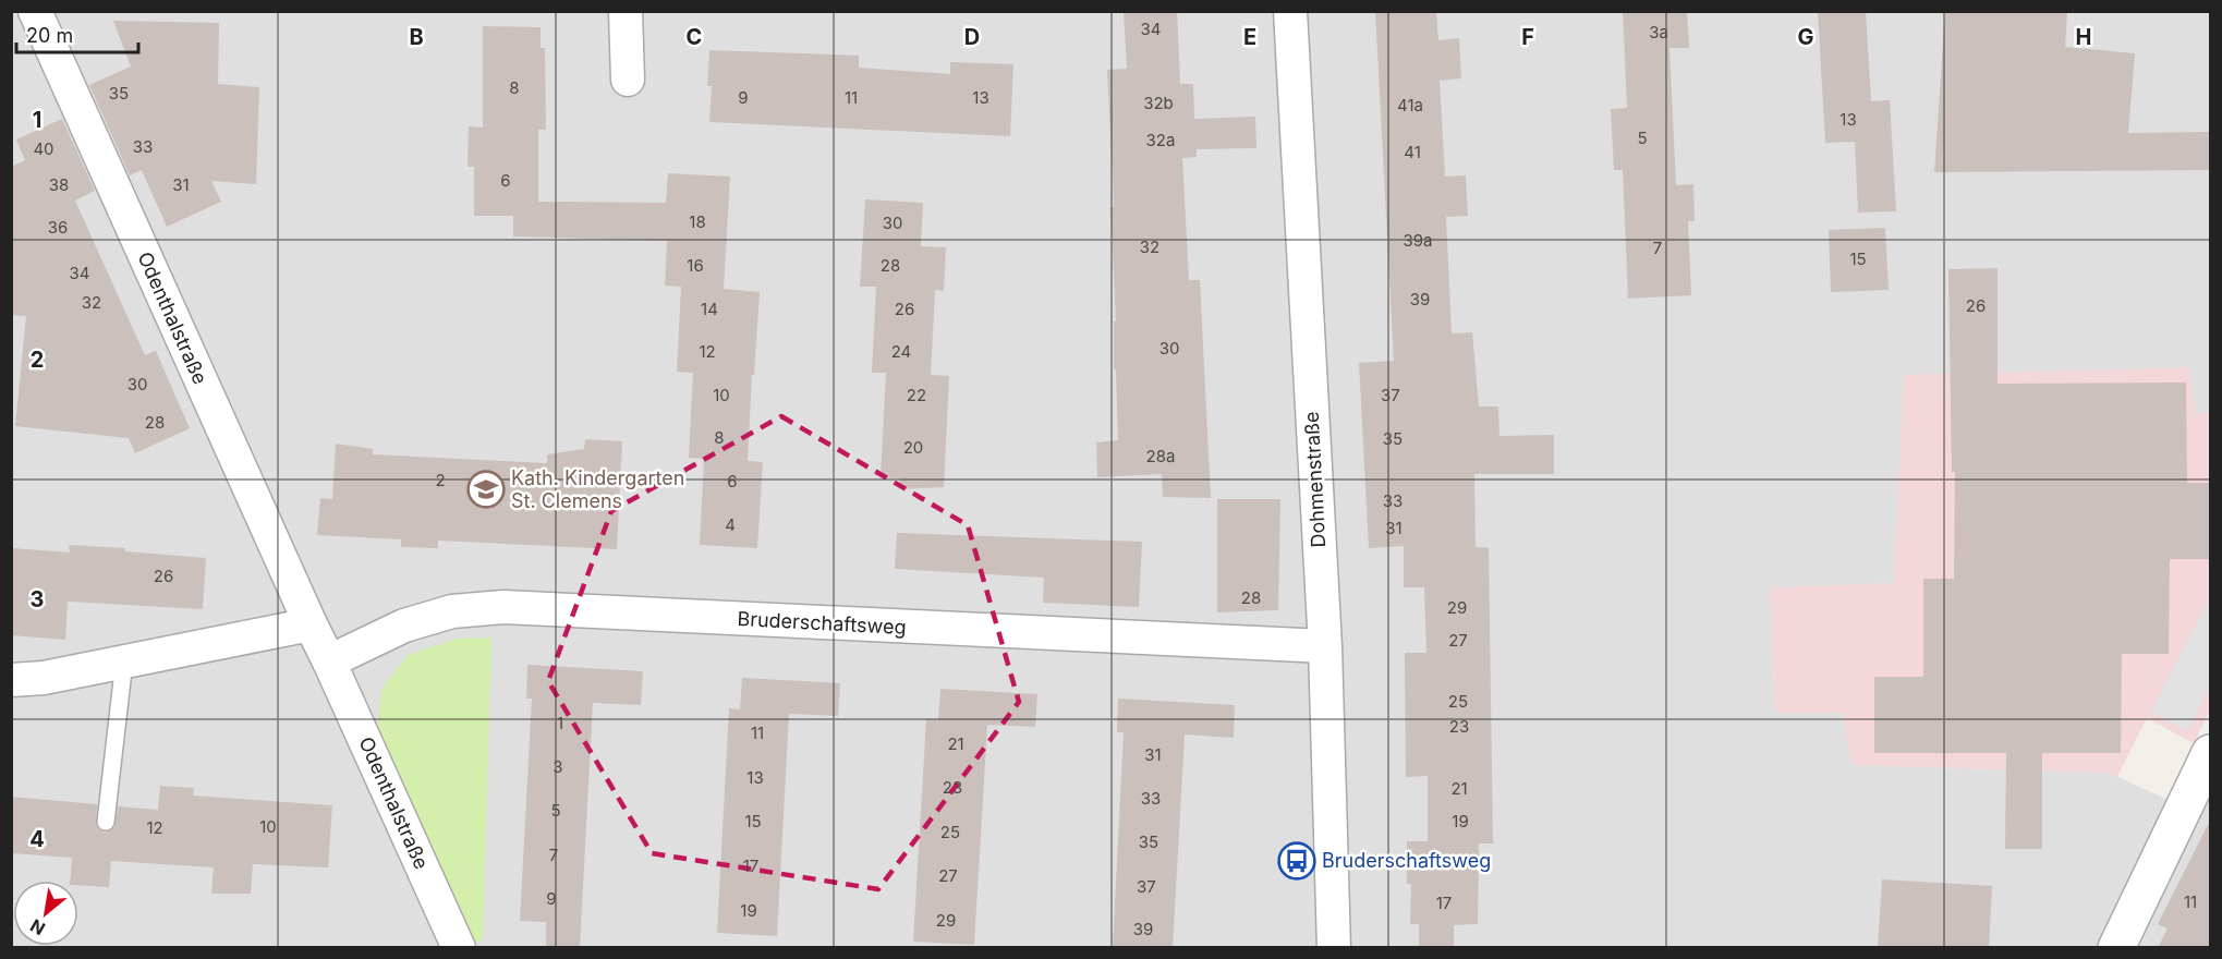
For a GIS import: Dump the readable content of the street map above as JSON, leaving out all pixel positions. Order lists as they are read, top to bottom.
{
  "streets": {
    "street": ["Odenthalstraße", "Dohmenstraße", "Bruderschaftsweg"]
  },
  "crossings": [
    ["Odenthalstraße", "Bruderschaftsweg"],
    ["Dohmenstraße", "Bruderschaftsweg"]
  ],
  "places": {
    "school or university": ["Kath. Kindergarten St. Clemens"],
    "bus stop": ["Bruderschaftsweg"]
  },
  "house_numbers": [
    "34",
    "3a",
    "8",
    "35",
    "9",
    "11",
    "13",
    "32b",
    "41a",
    "13",
    "5",
    "32a",
    "33",
    "40",
    "41",
    "6",
    "38",
    "31",
    "18",
    "30",
    "36",
    "39a",
    "32",
    "7",
    "15",
    "16",
    "28",
    "34",
    "39",
    "32",
    "26",
    "14",
    "26",
    "30",
    "12",
    "24",
    "30",
    "10",
    "22",
    "37",
    "28",
    "8",
    "35",
    "20",
    "28a",
    "2",
    "6",
    "33",
    "4",
    "31",
    "26",
    "28",
    "29",
    "27",
    "25",
    "1",
    "23",
    "11",
    "21",
    "31",
    "3",
    "13",
    "23",
    "21",
    "33",
    "5",
    "15",
    "19",
    "10",
    "12",
    "25",
    "35",
    "7",
    "17",
    "27",
    "37",
    "9",
    "11",
    "17",
    "19",
    "29",
    "39"
  ],
  "scale_bar": "20 m",
  "north": "bottom left",
  "grid": {
    "columns": [
      "B",
      "C",
      "D",
      "E",
      "F",
      "G",
      "H"
    ],
    "rows": [
      "1",
      "2",
      "3",
      "4"
    ]
  }
}
